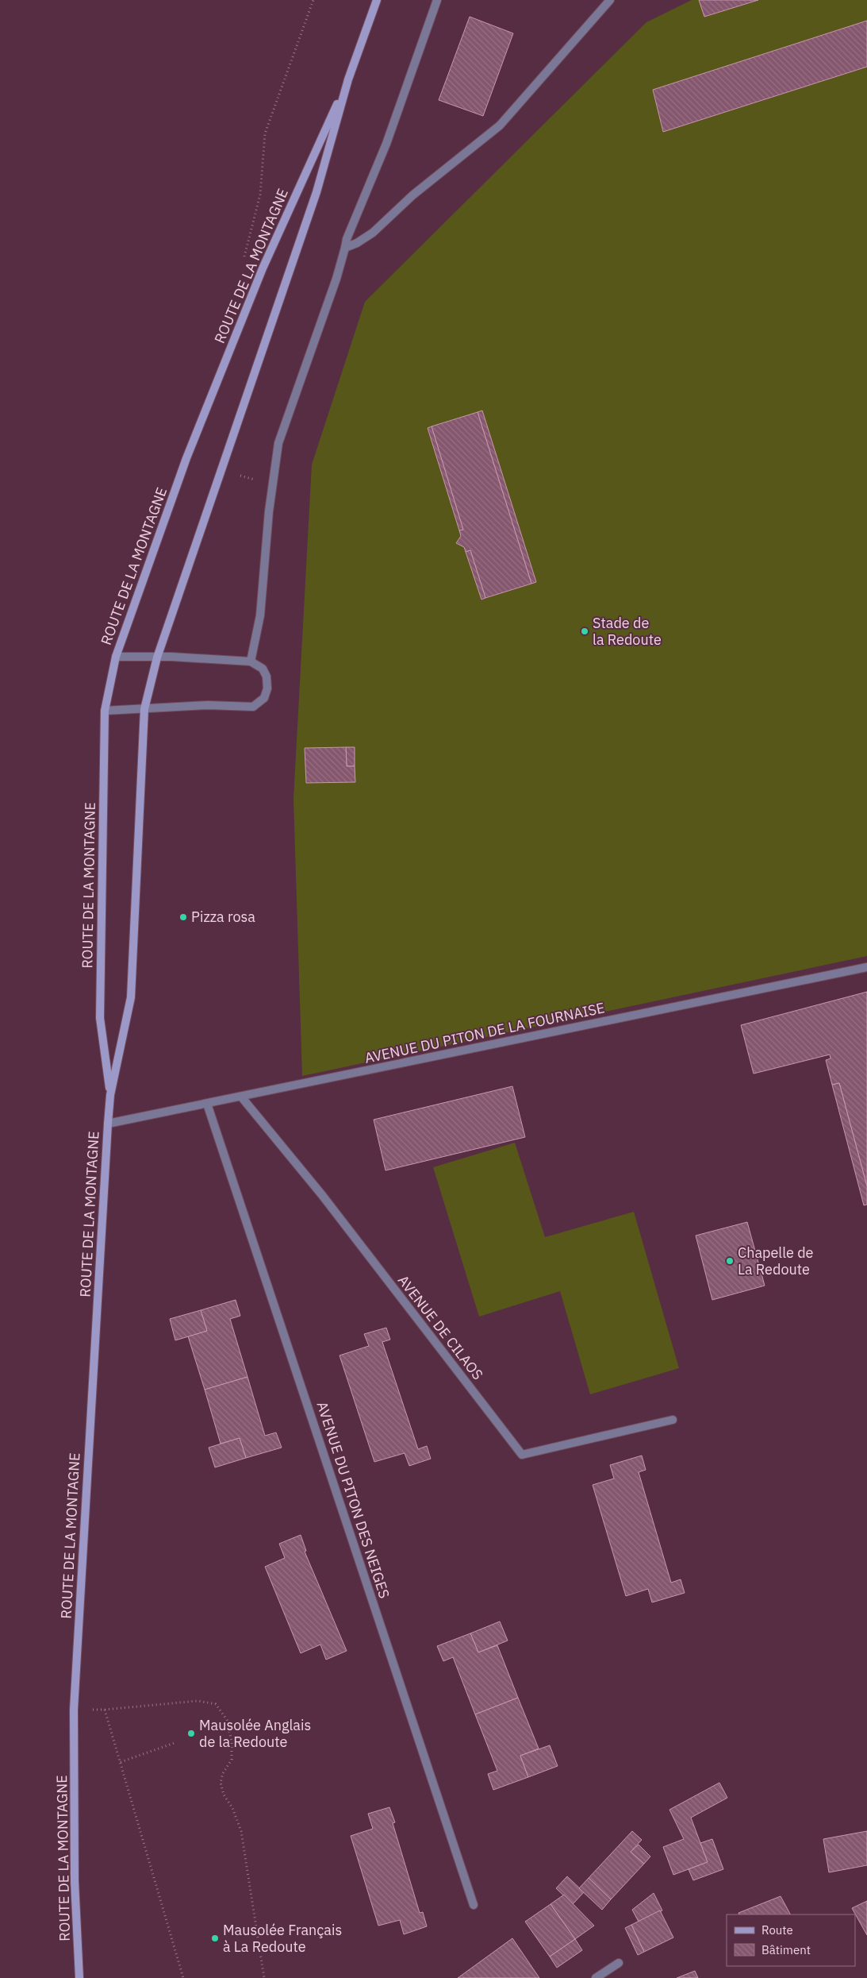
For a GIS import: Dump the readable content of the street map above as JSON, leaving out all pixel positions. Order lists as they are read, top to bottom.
{
  "streets": {
    "main road": ["ROUTE DE LA MONTAGNE"],
    "street": ["AVENUE DU PITON DE LA FOURNAISE", "AVENUE DE CILAOS", "AVENUE DU PITON DES NEIGES"]
  },
  "crossings": [
    ["ROUTE DE LA MONTAGNE", "AVENUE DU PITON DE LA FOURNAISE"],
    ["AVENUE DU PITON DE LA FOURNAISE", "AVENUE DE CILAOS"],
    ["AVENUE DU PITON DE LA FOURNAISE", "AVENUE DU PITON DES NEIGES"]
  ],
  "places": [
    "Stade de la Redoute",
    "Pizza rosa",
    "Chapelle de La Redoute",
    "Mausolée Anglais de la Redoute",
    "Mausolée Français à La Redoute"
  ],
  "legend": ["Route", "Bâtiment"]
}
